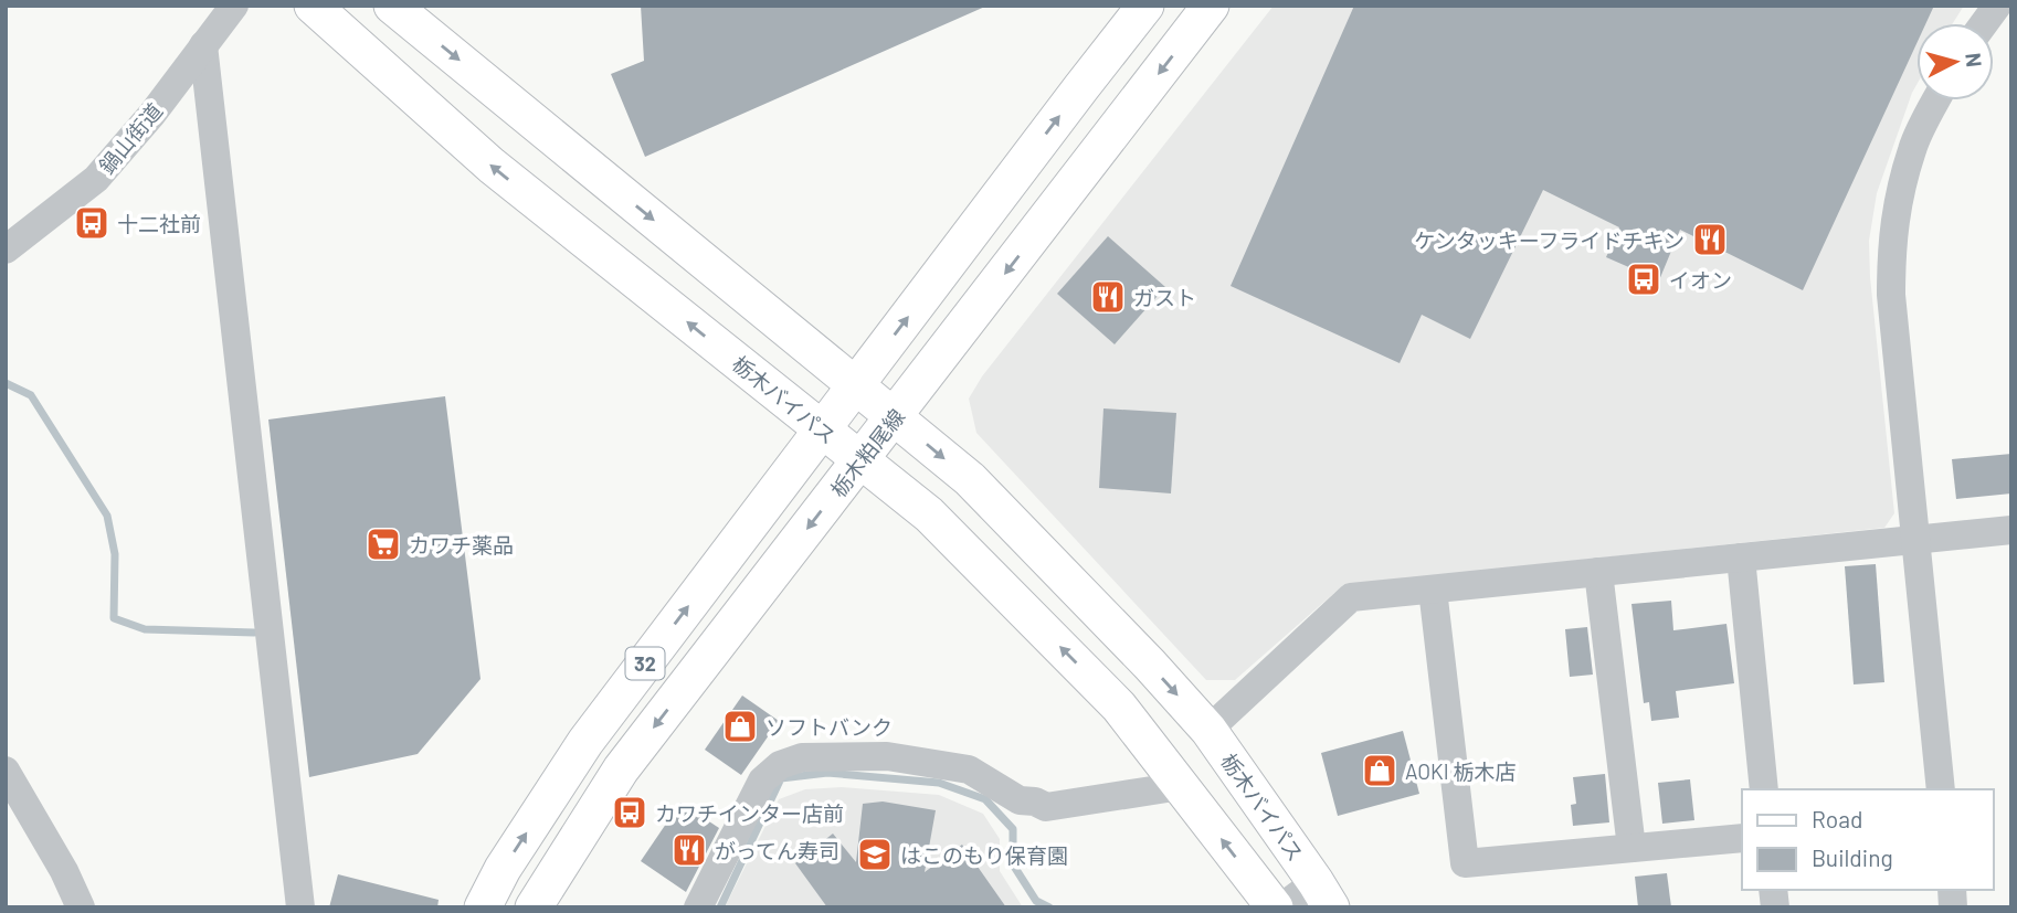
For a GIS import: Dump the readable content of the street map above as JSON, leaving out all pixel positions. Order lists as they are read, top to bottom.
{
  "streets": {
    "main road": ["栃木バイパス", "栃木粕尾線", "32"],
    "street": ["鍋山街道"]
  },
  "crossings": [
    ["栃木バイパス", "栃木粕尾線"],
    ["栃木バイパス", "32"]
  ],
  "places": {
    "bus stop": ["十二社前", "イオン", "カワチインター店前"],
    "restaurant": ["ケンタッキーフライドチキン", "ガスト", "がってん寿司"],
    "supermarket": ["カワチ薬品"],
    "shop": ["ソフトバンク", "AOKI 栃木店"],
    "school or university": ["はこのもり保育園"]
  },
  "legend": ["Road", "Building"],
  "north": "right"
}
